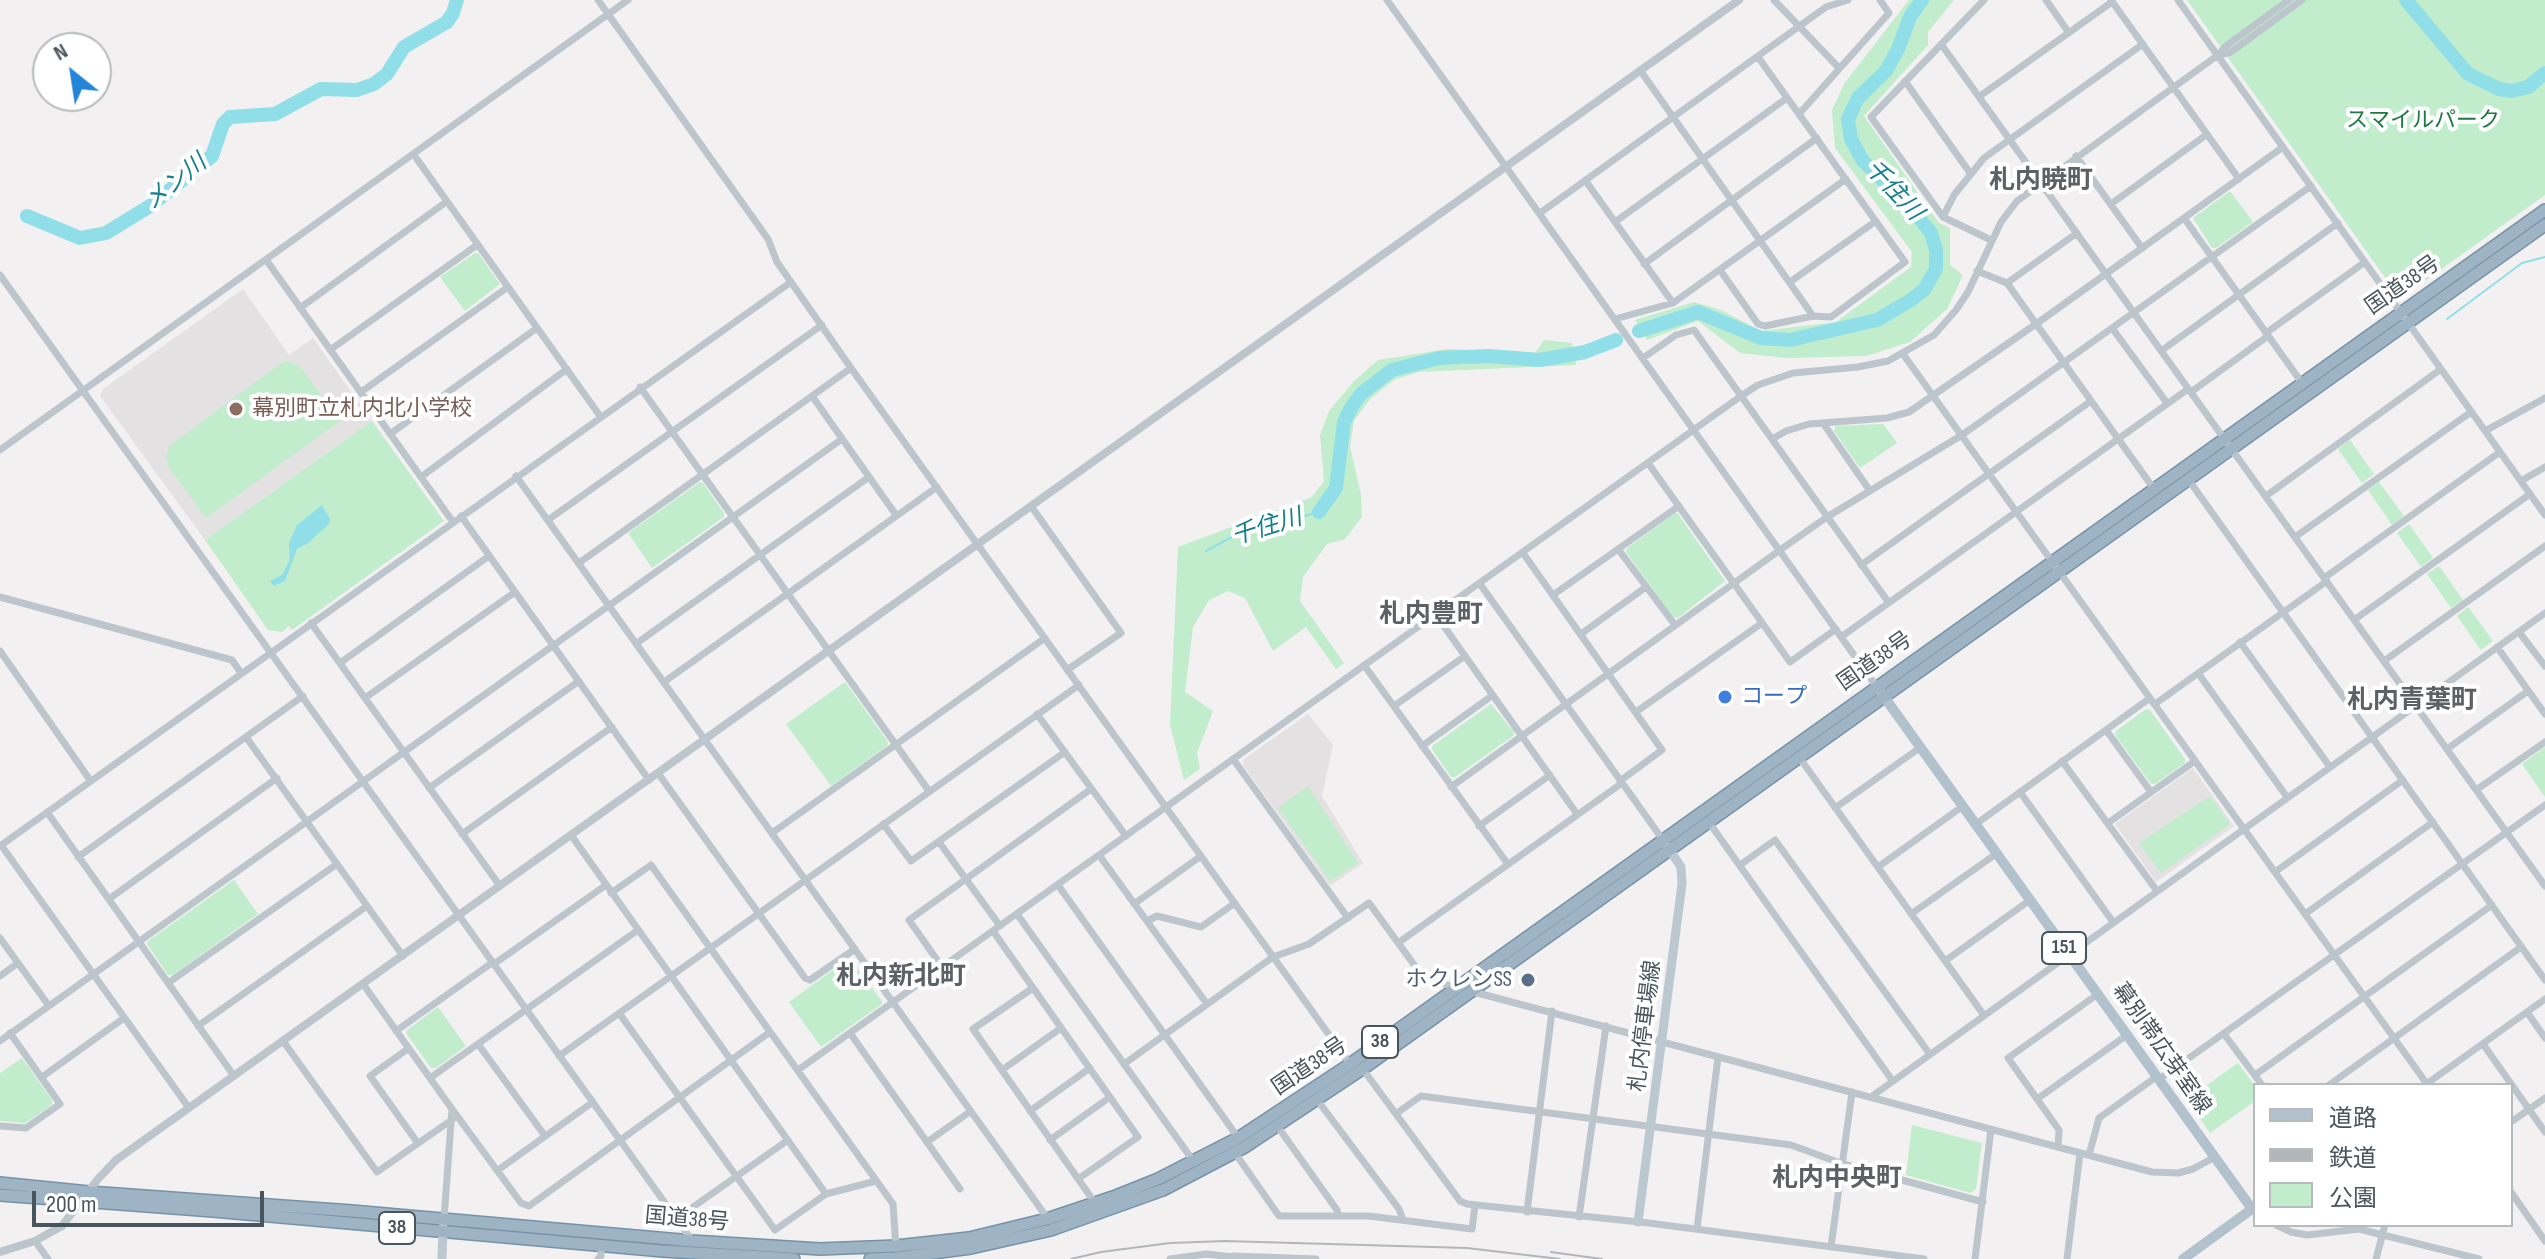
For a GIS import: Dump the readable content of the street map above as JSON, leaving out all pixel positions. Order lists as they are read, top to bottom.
{
  "streets": {
    "highway": ["国道38号", "38"],
    "main road": ["151", "札内停車場線", "幕別帯広芽室線"]
  },
  "crossings": [
    ["国道38号", "札内停車場線"],
    ["国道38号", "幕別帯広芽室線"]
  ],
  "districts": [
    "札内暁町",
    "札内豊町",
    "札内青葉町",
    "札内新北町",
    "札内中央町"
  ],
  "water": ["メン川", "千住川"],
  "parks": ["スマイルパーク"],
  "places": ["幕別町立札内北小学校", "コープ", "ホクレンSS"],
  "legend": ["道路", "鉄道", "公園"],
  "scale_bar": "200 m",
  "north": "top left"
}
